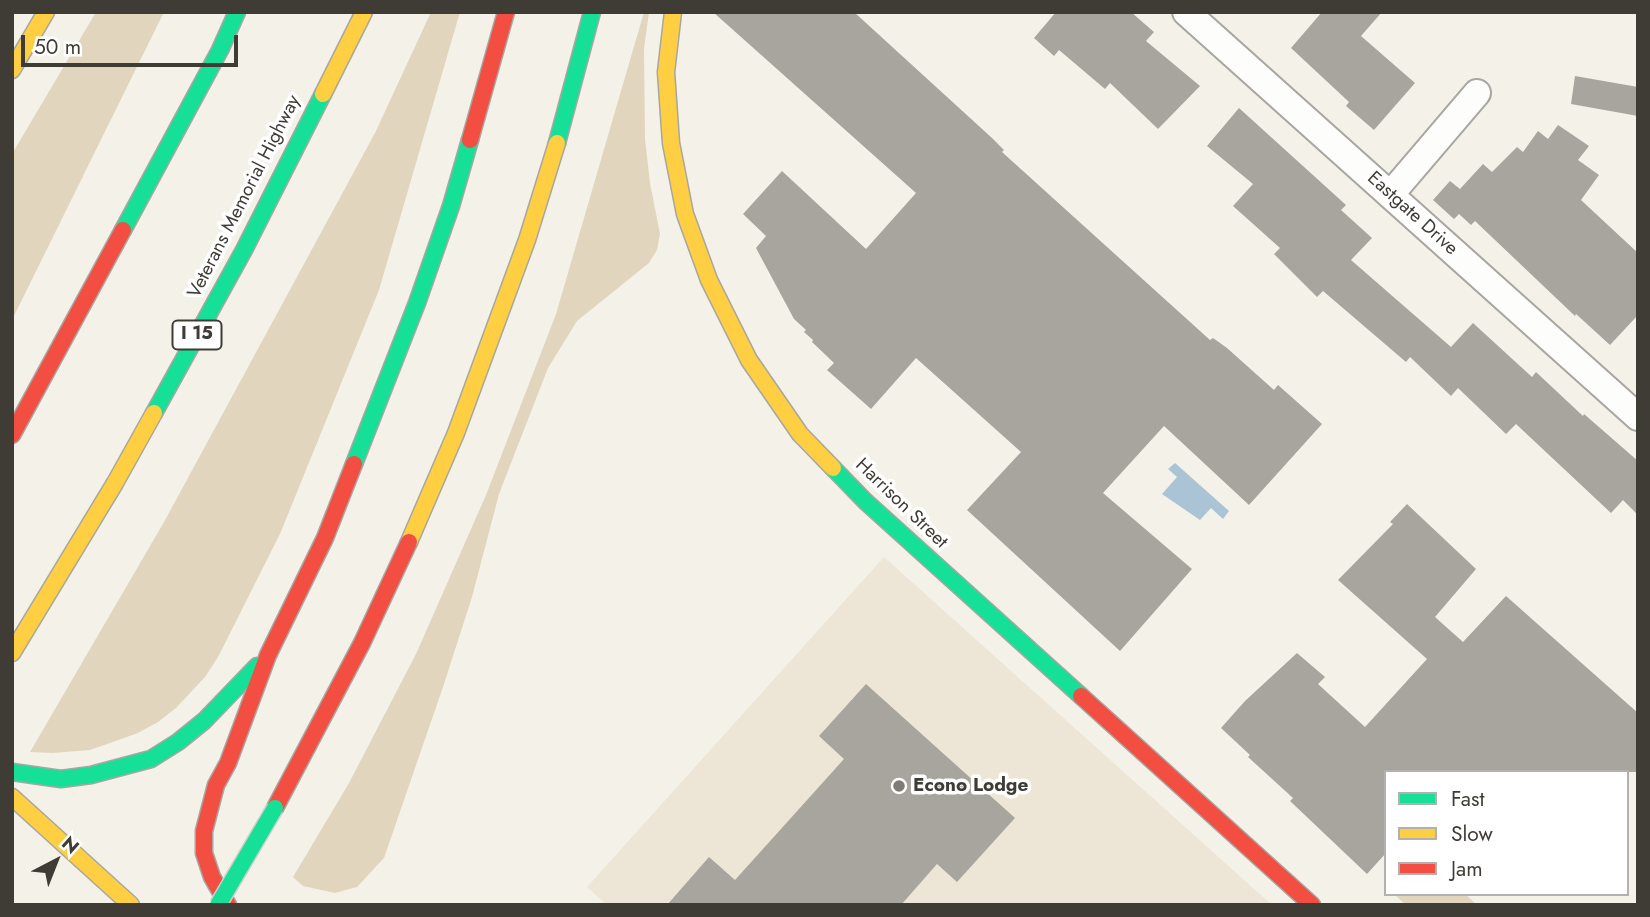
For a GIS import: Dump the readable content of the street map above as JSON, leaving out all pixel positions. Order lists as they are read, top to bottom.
{
  "streets": {
    "main road": ["Veterans Memorial Highway", "I 15", "Harrison Street"],
    "street": ["Eastgate Drive"]
  },
  "places": ["Econo Lodge"],
  "legend": ["Fast", "Slow", "Jam"],
  "scale_bar": "50 m",
  "north": "top right"
}
